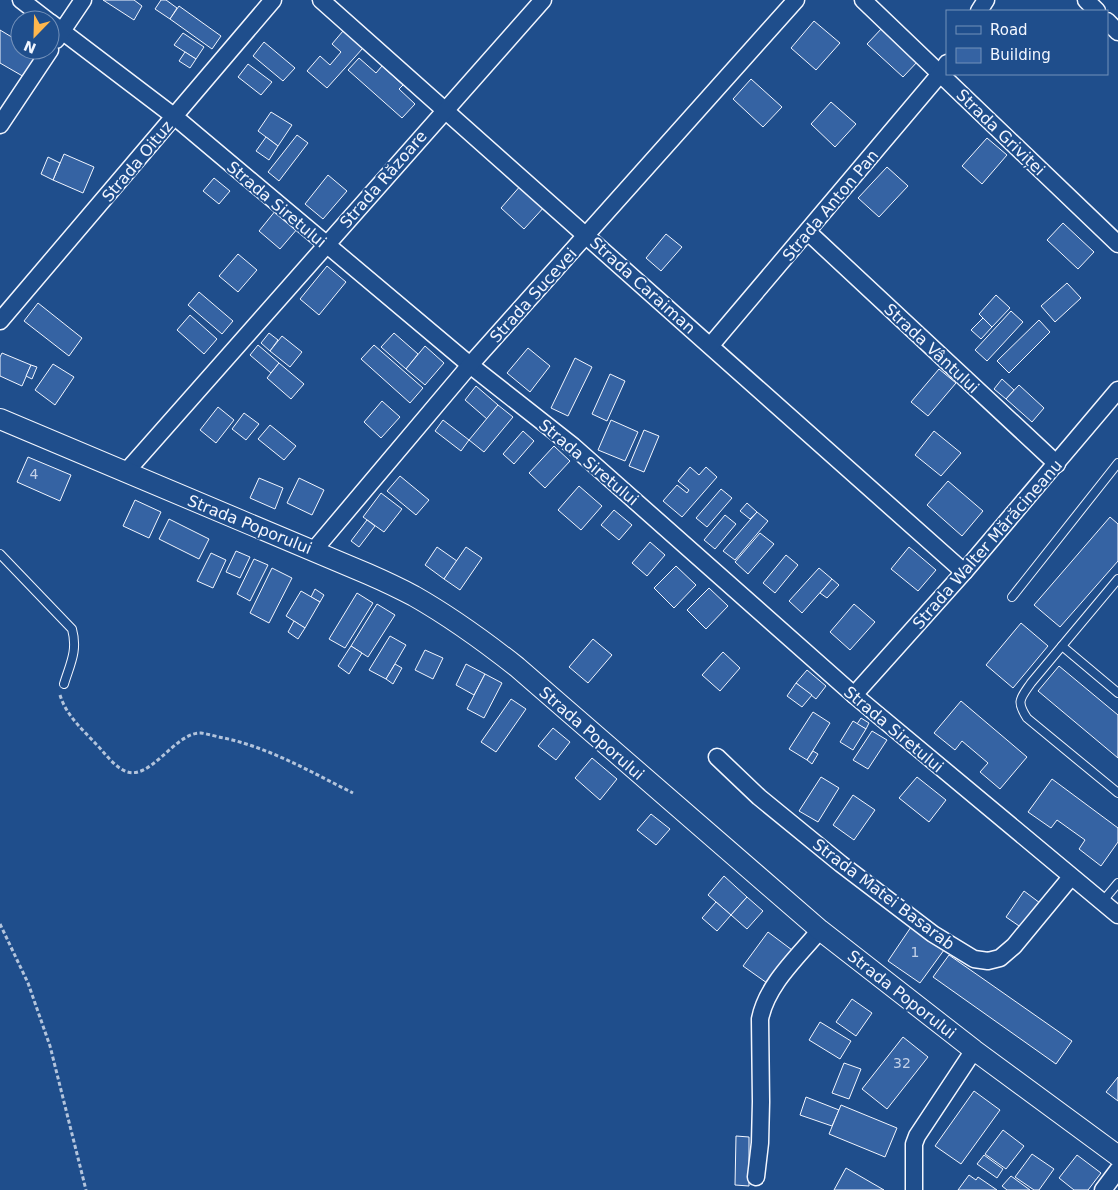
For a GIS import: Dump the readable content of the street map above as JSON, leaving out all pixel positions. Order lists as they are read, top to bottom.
{
  "streets": {
    "street": [
      "Strada Griviței",
      "Strada Oituz",
      "Strada Răzoare",
      "Strada Siretului",
      "Strada Anton Pan",
      "Strada Caraiman",
      "Strada Sucevei",
      "Strada Vântului",
      "Strada Poporului",
      "Strada Walter Mărăcineanu",
      "Strada Matei Basarab"
    ]
  },
  "crossings": [
    ["Strada Griviței", "Strada Anton Pan"],
    ["Strada Oituz", "Strada Siretului"],
    ["Strada Răzoare", "Strada Siretului"],
    ["Strada Răzoare", "Strada Caraiman"],
    ["Strada Răzoare", "Strada Poporului"],
    ["Strada Siretului", "Strada Sucevei"],
    ["Strada Siretului", "Strada Walter Mărăcineanu"],
    ["Strada Siretului", "Strada Matei Basarab"],
    ["Strada Anton Pan", "Strada Caraiman"],
    ["Strada Anton Pan", "Strada Vântului"],
    ["Strada Caraiman", "Strada Sucevei"],
    ["Strada Caraiman", "Strada Walter Mărăcineanu"],
    ["Strada Sucevei", "Strada Poporului"],
    ["Strada Vântului", "Strada Walter Mărăcineanu"]
  ],
  "house_numbers": ["4", "1", "32"],
  "legend": ["Road", "Building"],
  "north": "bottom left"
}
